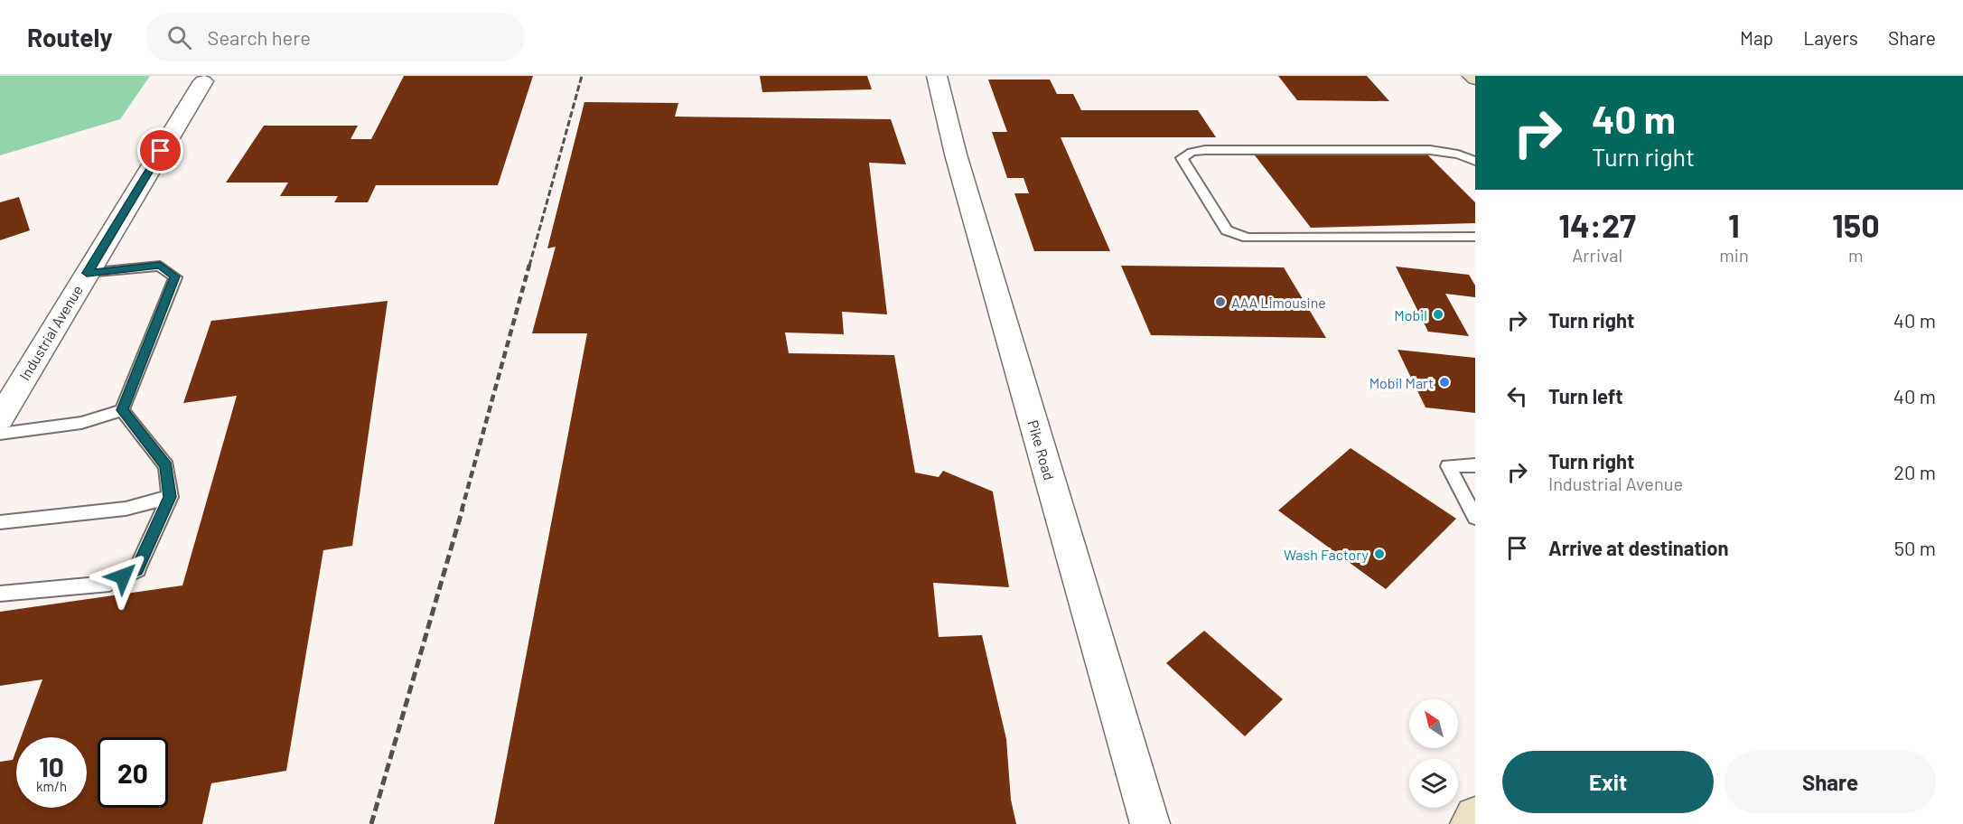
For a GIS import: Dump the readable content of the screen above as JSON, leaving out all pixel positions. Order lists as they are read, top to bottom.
{
  "streets": {
    "street": ["Industrial Avenue", "Pike Road"]
  },
  "places": [
    "AAA Limousine",
    "Mobil",
    "Mobil Mart",
    "Wash Factory"
  ],
  "north": "top left",
  "page": {
    "header": "Routely",
    "search": "Search here",
    "nav": ["Map", "Layers", "Share"],
    "turn": ["40 m", "Turn right"],
    "eta": [
      "14:27",
      "Arrival",
      "1",
      "min",
      "150",
      "m"
    ],
    "list": [
      {
        "name": "Turn right",
        "value": "40 m"
      },
      {
        "name": "Turn left",
        "value": "40 m"
      },
      {
        "name": "Turn right",
        "note": "Industrial Avenue",
        "value": "20 m"
      },
      {
        "name": "Arrive at destination",
        "value": "50 m"
      }
    ],
    "speed": "10 km/h",
    "limit": "20",
    "buttons": ["Exit", "Share"]
  }
}
